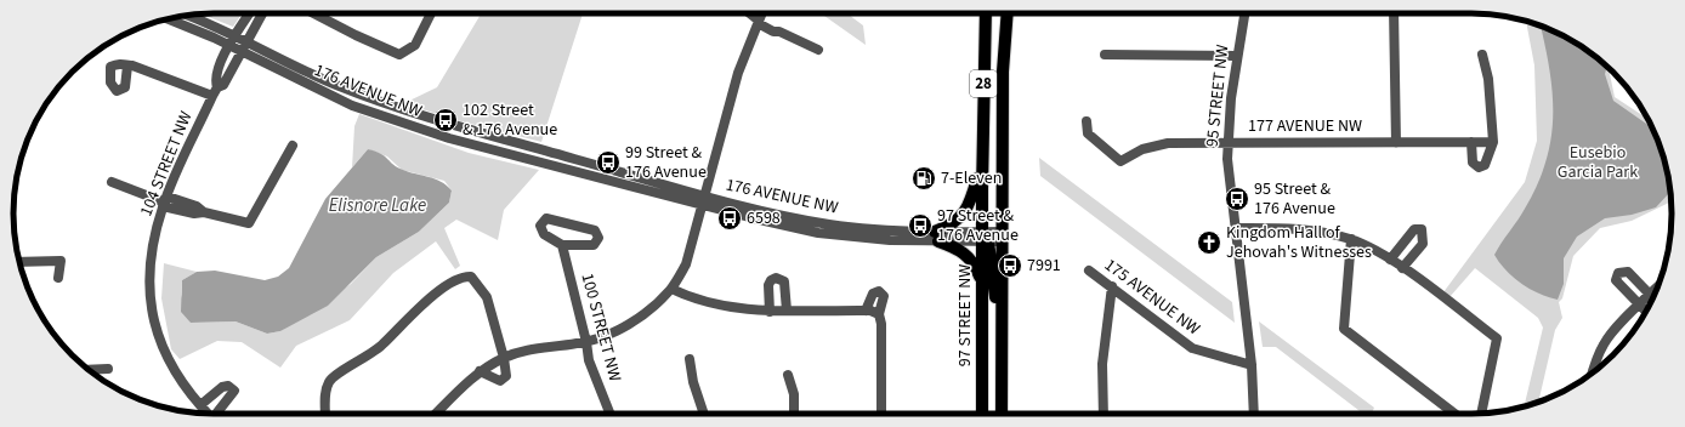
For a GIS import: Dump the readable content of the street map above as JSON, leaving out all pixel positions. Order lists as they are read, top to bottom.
{
  "streets": {
    "main road": ["28", "97 STREET NW"],
    "street": [
      "176 AVENUE NW",
      "95 STREET NW",
      "177 AVENUE NW",
      "104 STREET NW",
      "175 AVENUE NW",
      "100 STREET NW"
    ]
  },
  "crossings": [
    ["28", "176 AVENUE NW"],
    ["176 AVENUE NW", "104 STREET NW"],
    ["176 AVENUE NW", "97 STREET NW"],
    ["95 STREET NW", "177 AVENUE NW"],
    ["95 STREET NW", "175 AVENUE NW"]
  ],
  "water": ["Elisnore Lake"],
  "parks": ["Eusebio Garcia Park"],
  "places": {
    "bus stop": [
      "102 Street & 176 Avenue",
      "99 Street & 176 Avenue",
      "95 Street & 176 Avenue",
      "6598",
      "97 Street & 176 Avenue",
      "7991"
    ],
    "fuel station": ["7-Eleven"],
    "church": ["Kingdom Hall of Jehovah's Witnesses"]
  }
}
